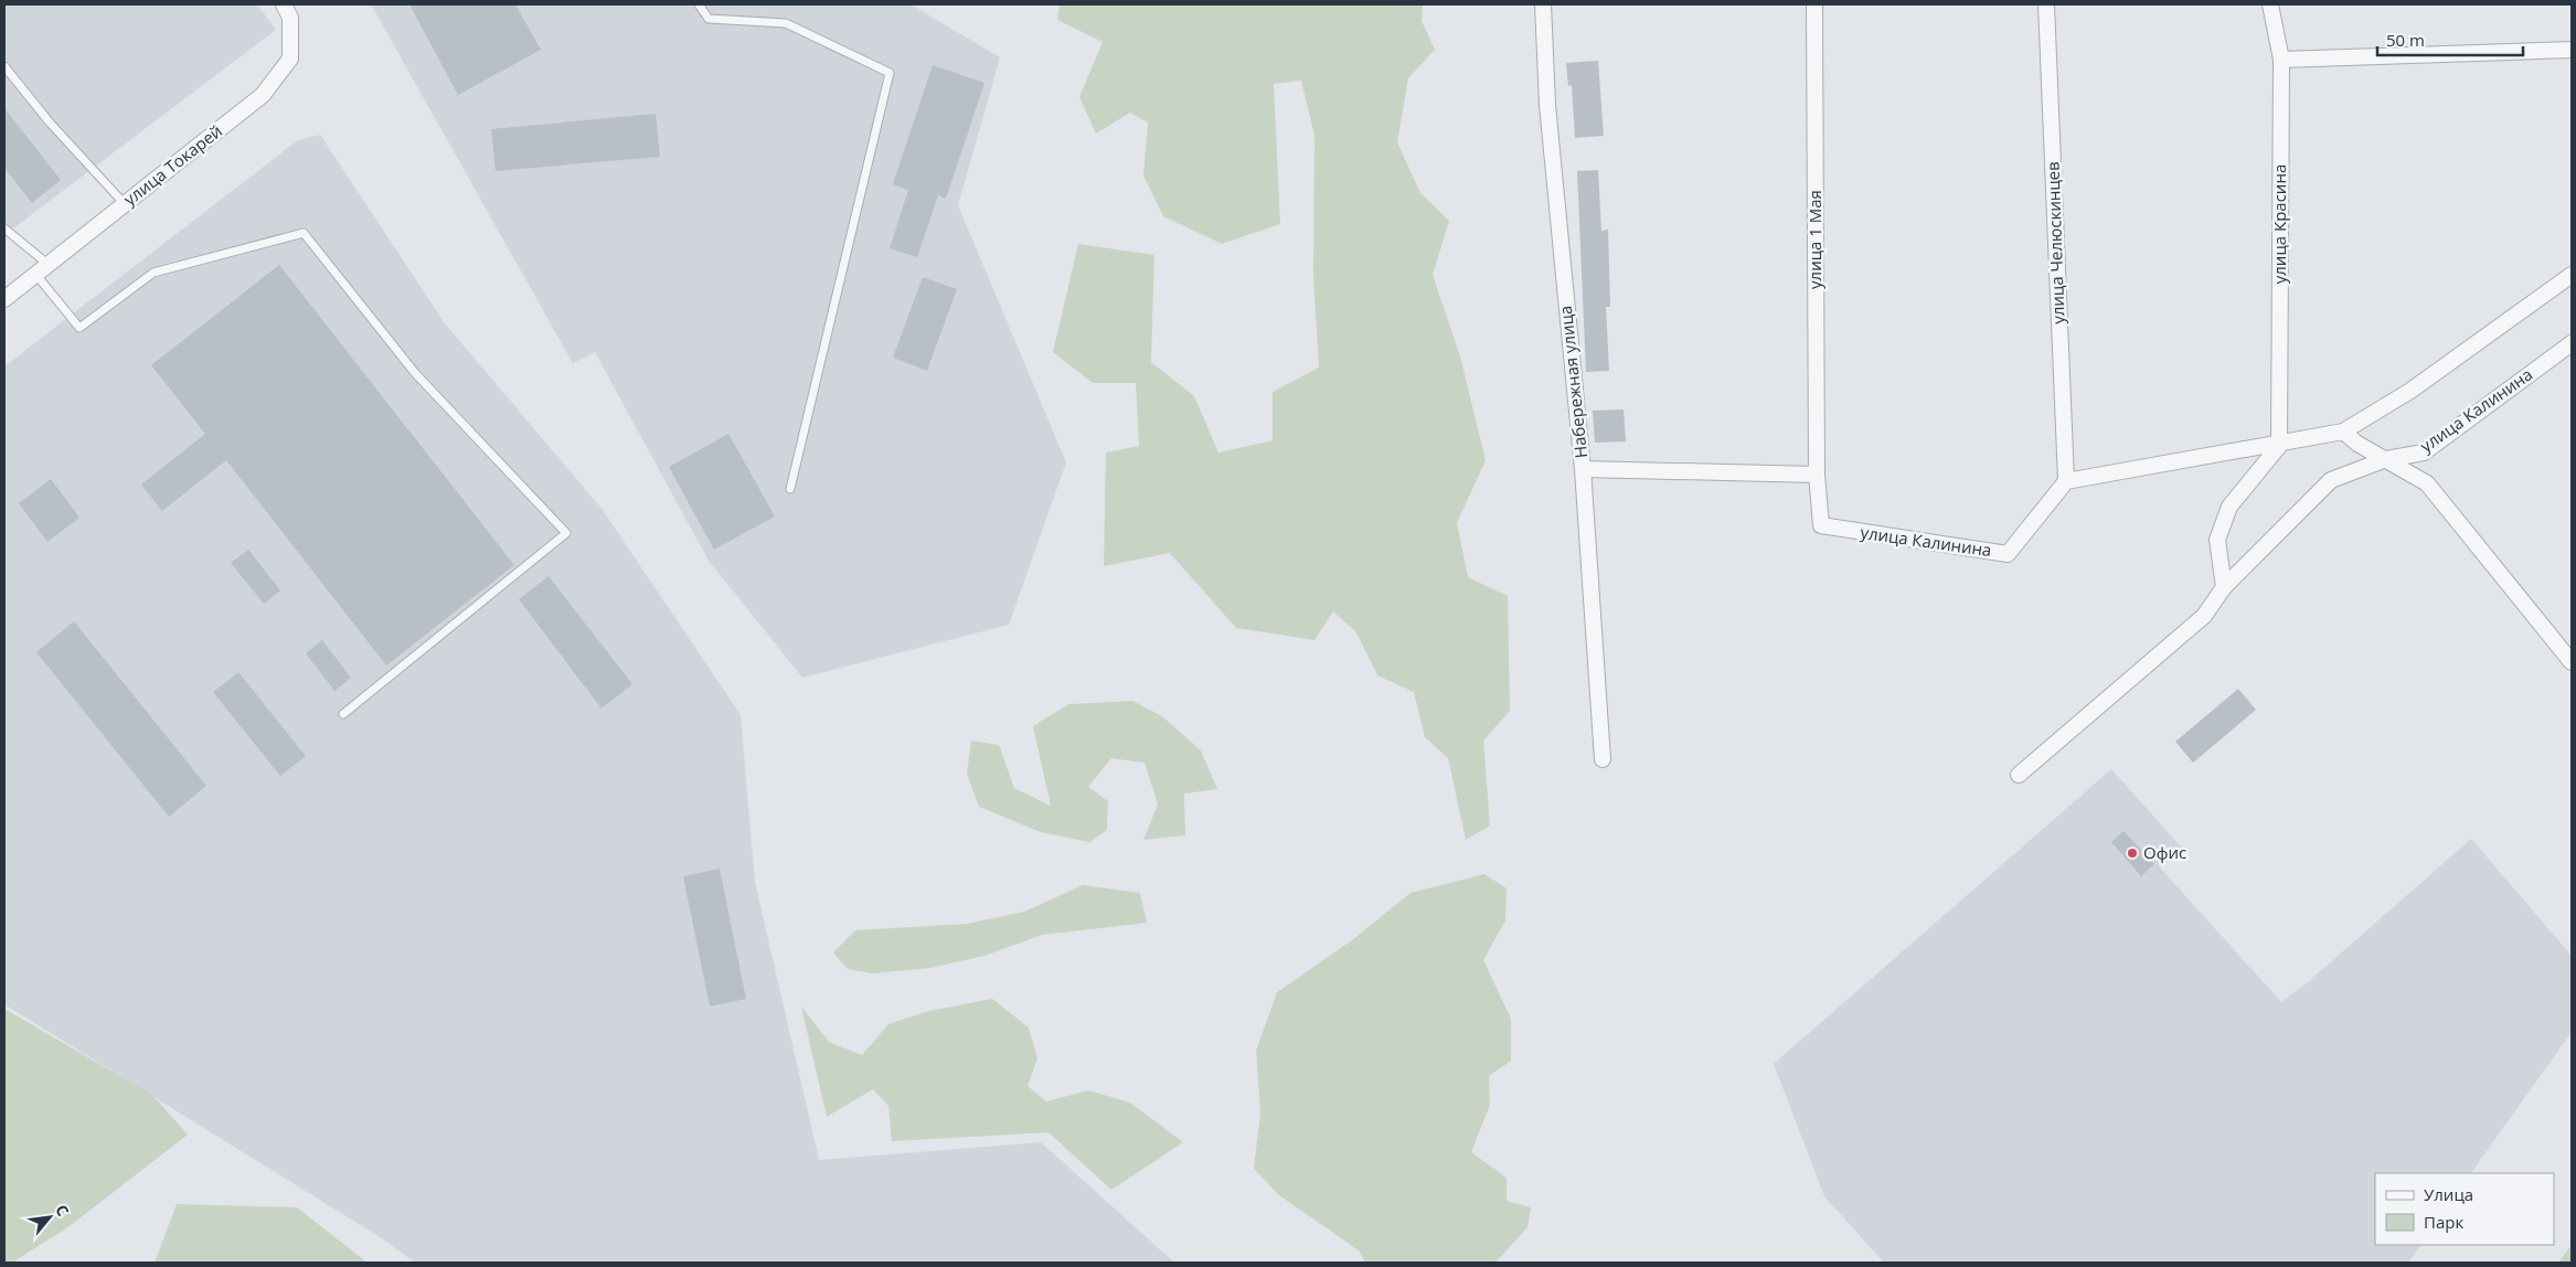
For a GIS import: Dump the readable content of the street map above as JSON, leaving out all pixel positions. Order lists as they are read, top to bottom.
{
  "streets": {
    "street": [
      "улица Токарей",
      "улица Красина",
      "улица 1 Мая",
      "улица Челюскинцев",
      "Набережная улица",
      "улица Калинина"
    ]
  },
  "crossings": [
    ["улица 1 Мая", "улица Калинина"],
    ["улица Челюскинцев", "улица Калинина"]
  ],
  "places": ["Офис"],
  "legend": ["Улица", "Парк"],
  "scale_bar": "50 m",
  "north": "top right"
}
